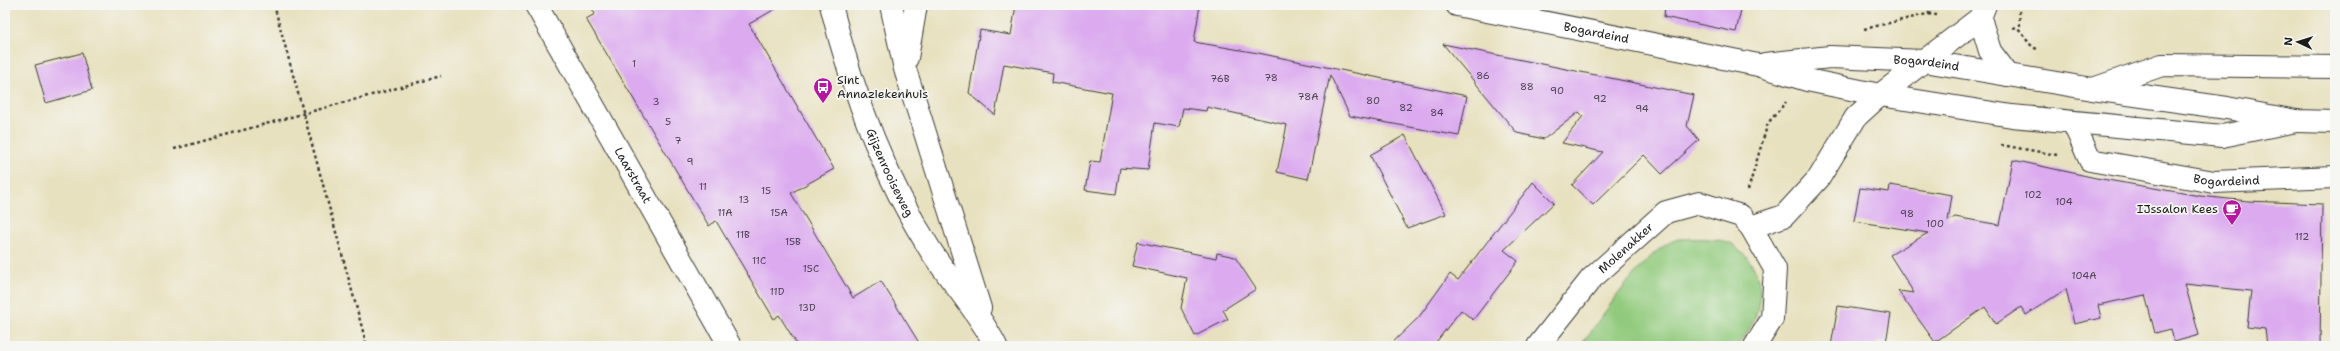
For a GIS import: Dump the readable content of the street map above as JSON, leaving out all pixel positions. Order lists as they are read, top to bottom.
{
  "streets": {
    "street": [
      "Bogardeind",
      "Gijzenrooiseweg",
      "Laarstraat",
      "Molenakker"
    ]
  },
  "places": {
    "bus stop": ["Sint Annaziekenhuis"],
    "cafe": ["IJssalon Kees"]
  },
  "house_numbers": [
    "1",
    "86",
    "78",
    "76B",
    "88",
    "90",
    "78A",
    "92",
    "80",
    "3",
    "82",
    "94",
    "84",
    "5",
    "7",
    "9",
    "11",
    "15",
    "102",
    "13",
    "104",
    "11A",
    "15A",
    "98",
    "100",
    "11B",
    "112",
    "15B",
    "11C",
    "15C",
    "104A",
    "11D",
    "13D"
  ],
  "north": "left"
}
